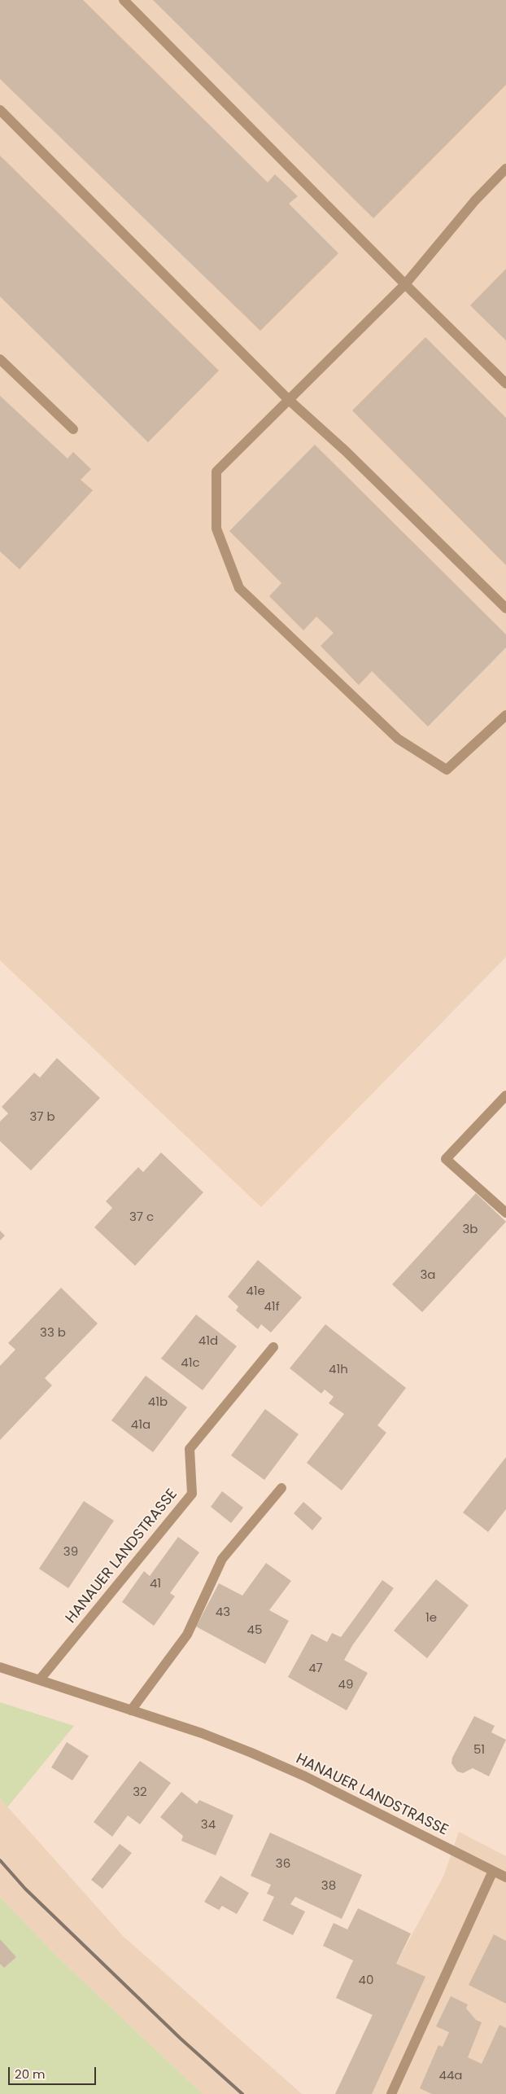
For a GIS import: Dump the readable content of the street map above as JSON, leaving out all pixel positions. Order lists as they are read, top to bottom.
{
  "streets": {
    "street": ["HANAUER LANDSTRASSE"]
  },
  "house_numbers": [
    "37 b",
    "37 c",
    "3b",
    "3a",
    "41e",
    "41f",
    "33 b",
    "41d",
    "41c",
    "41h",
    "41b",
    "41a",
    "39",
    "41",
    "43",
    "1e",
    "45",
    "47",
    "49",
    "51",
    "32",
    "34",
    "36",
    "38",
    "40",
    "44a"
  ],
  "scale_bar": "20 m"
}
